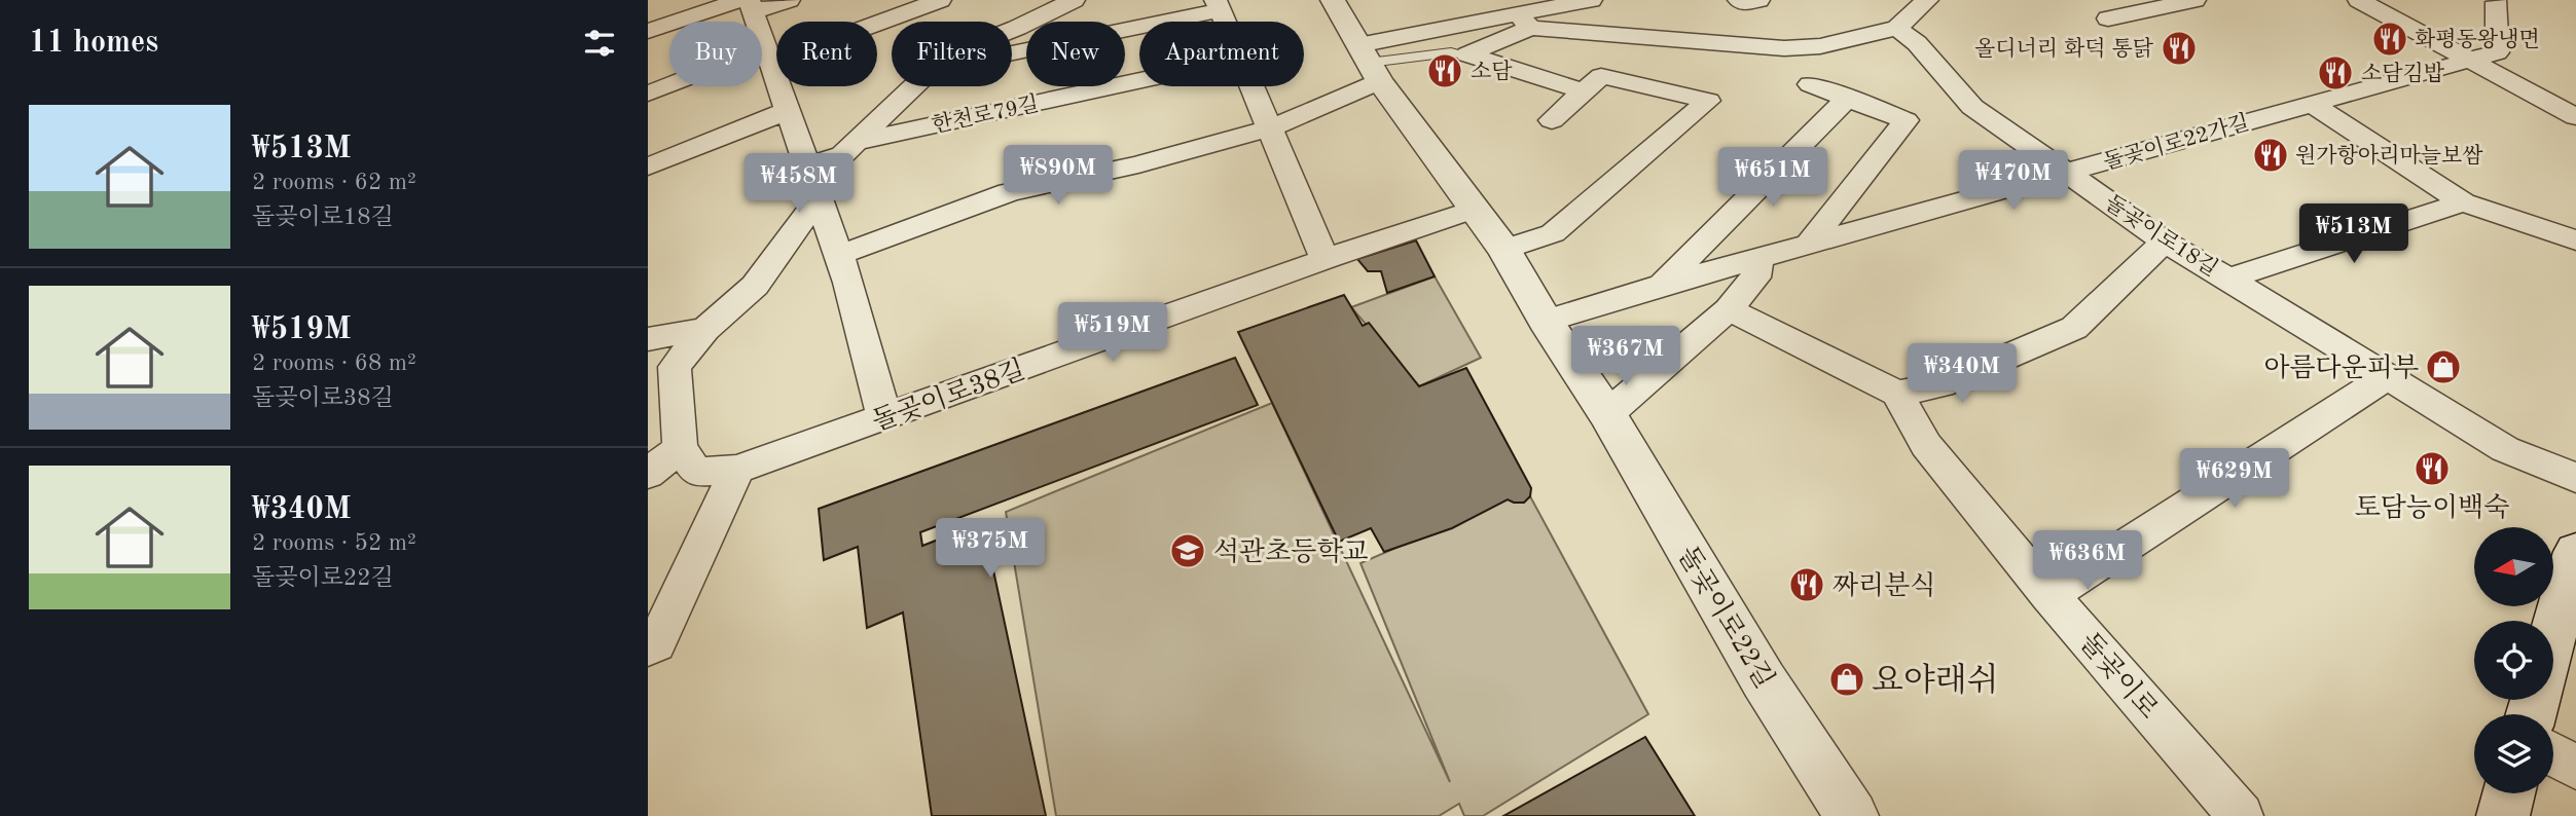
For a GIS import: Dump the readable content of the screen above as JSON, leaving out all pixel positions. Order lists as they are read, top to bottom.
{
  "streets": {
    "street": [
      "한천로79길",
      "돌곶이로22가길",
      "돌곶이로18길",
      "돌곶이로38길",
      "돌곶이로22길",
      "돌곶이로"
    ]
  },
  "crossings": [
    ["돌곶이로22가길", "돌곶이로18길"],
    ["돌곶이로22가길", "돌곶이로22길"],
    ["돌곶이로38길", "돌곶이로22길"]
  ],
  "places": {
    "restaurant": [
      "화평동왕냉면",
      "올디너리 화덕 통닭",
      "소담",
      "소담김밥",
      "원가항아리마늘보쌈",
      "토담능이백숙",
      "짜리분식"
    ],
    "shop": ["아름다운피부", "요야래쉬"],
    "school or university": ["석관초등학교"]
  },
  "north": "left",
  "page": {
    "heading": "11 homes",
    "chip": [
      "Buy",
      "Rent",
      "Filters",
      "New",
      "Apartment"
    ],
    "list": [
      {
        "name": "₩513M",
        "note": "2 rooms · 62 m² · 돌곶이로18길"
      },
      {
        "name": "₩519M",
        "note": "2 rooms · 68 m² · 돌곶이로38길"
      },
      {
        "name": "₩340M",
        "note": "2 rooms · 52 m² · 돌곶이로22길"
      }
    ],
    "price": [
      "₩890M",
      "₩651M",
      "₩470M",
      "₩458M",
      "₩513M",
      "₩519M",
      "₩367M",
      "₩340M",
      "₩629M",
      "₩375M",
      "₩636M"
    ]
  }
}
